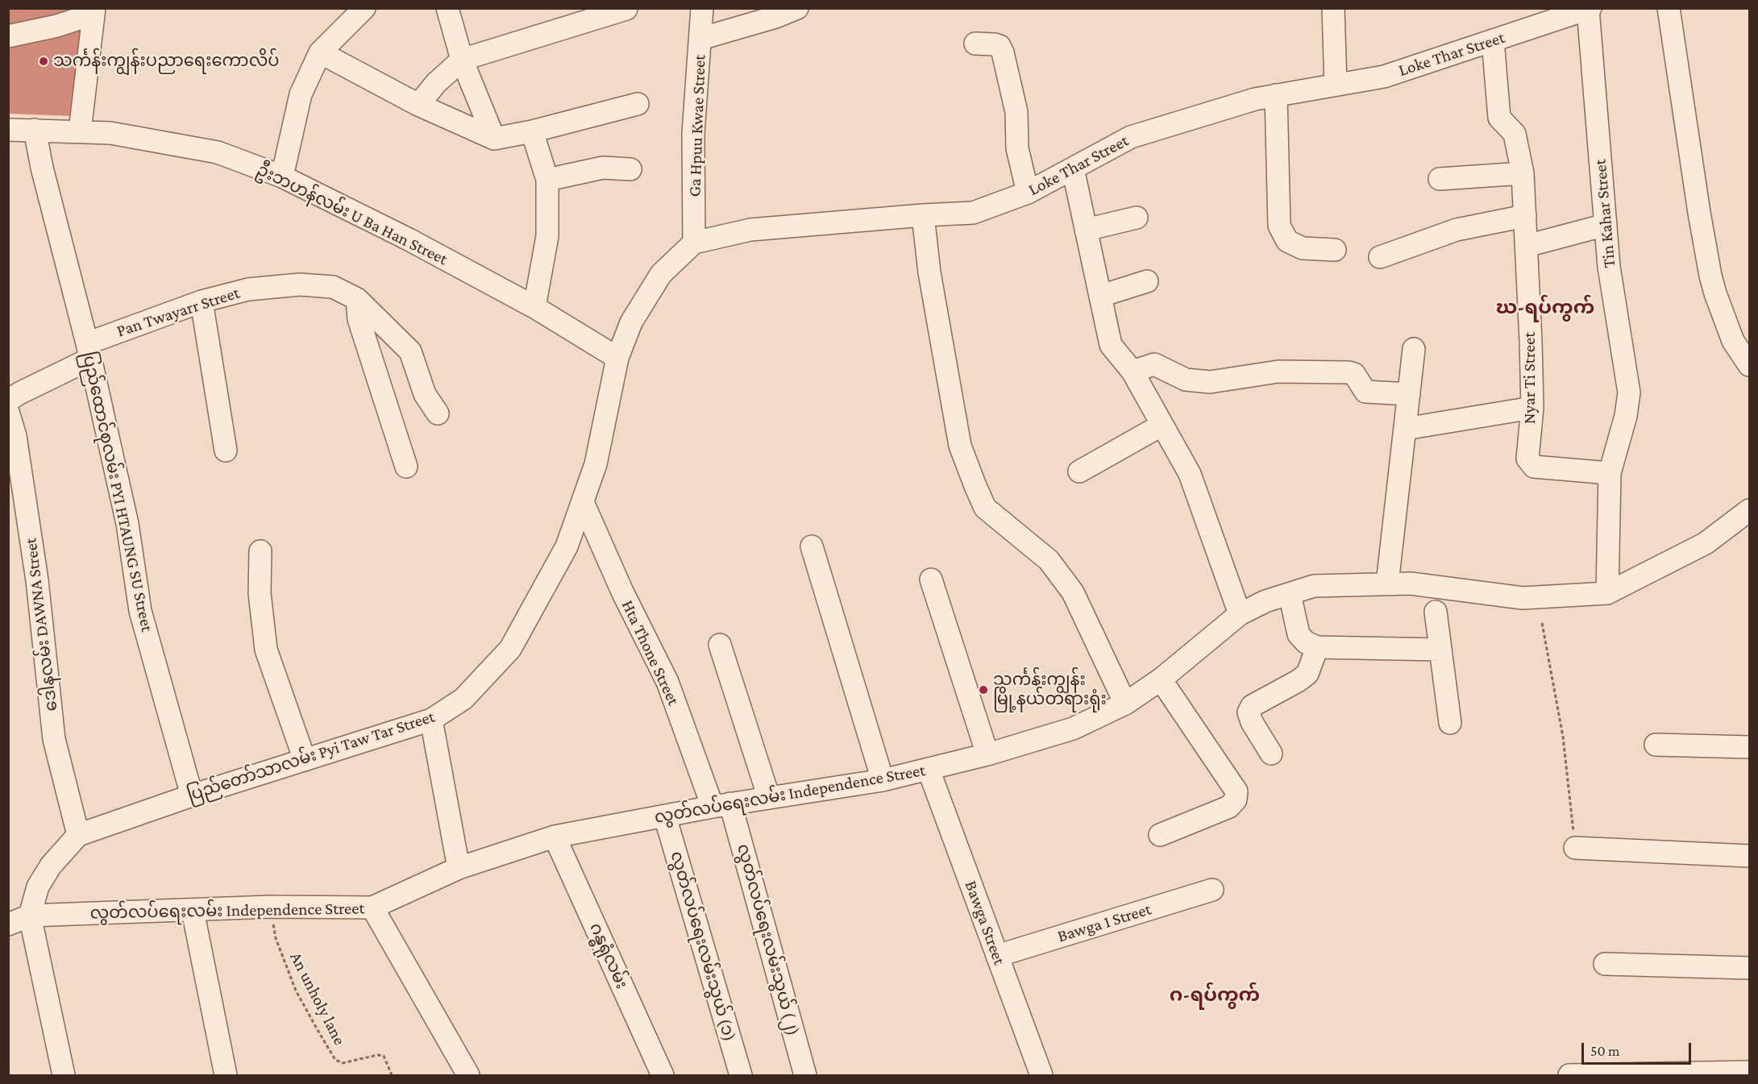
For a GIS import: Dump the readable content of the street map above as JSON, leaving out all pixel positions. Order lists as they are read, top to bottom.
{
  "streets": {
    "street": [
      "Loke Thar Street",
      "Ga Hpuu Kwae Street",
      "Tin Kahar Street",
      "ဦးဘဟန်လမ်း U Ba Han Street",
      "Pan Twayarr Street",
      "Nyar Ti Street",
      "ပြည်ထောင်စုလမ်း PYI HTAUNG SU Street",
      "ဒေါနလမ်း DAWNA Street",
      "Hta Thone Street",
      "ပြည်တော်သာလမ်း Pyi Taw Tar Street",
      "လွတ်လပ်ရေးလမ်း Independence Street",
      "Bawga Street",
      "Bawga 1 Street",
      "လွတ်လပ်ရေးလမ်းသွယ် (၂)",
      "လွတ်လပ်ရေးလမ်းသွယ် (၁)",
      "ဂန္ဓရုံလမ်း"
    ],
    "path": ["An unholy lane"]
  },
  "crossings": [
    ["Loke Thar Street", "Ga Hpuu Kwae Street"],
    ["Loke Thar Street", "Tin Kahar Street"],
    ["Loke Thar Street", "Nyar Ti Street"],
    ["Tin Kahar Street", "Nyar Ti Street"],
    ["ဦးဘဟန်လမ်း U Ba Han Street", "ပြည်ထောင်စုလမ်း PYI HTAUNG SU Street"],
    ["ဦးဘဟန်လမ်း U Ba Han Street", "ပြည်တော်သာလမ်း Pyi Taw Tar Street"],
    ["Pan Twayarr Street", "ပြည်ထောင်စုလမ်း PYI HTAUNG SU Street"],
    ["ပြည်ထောင်စုလမ်း PYI HTAUNG SU Street", "ပြည်တော်သာလမ်း Pyi Taw Tar Street"],
    ["ဒေါနလမ်း DAWNA Street", "ပြည်တော်သာလမ်း Pyi Taw Tar Street"],
    ["Hta Thone Street", "ပြည်တော်သာလမ်း Pyi Taw Tar Street"],
    ["Hta Thone Street", "လွတ်လပ်ရေးလမ်း Independence Street"],
    ["Hta Thone Street", "လွတ်လပ်ရေးလမ်းသွယ် (၂)"],
    ["ပြည်တော်သာလမ်း Pyi Taw Tar Street", "လွတ်လပ်ရေးလမ်း Independence Street"],
    ["လွတ်လပ်ရေးလမ်း Independence Street", "Bawga Street"],
    ["လွတ်လပ်ရေးလမ်း Independence Street", "လွတ်လပ်ရေးလမ်းသွယ် (၂)"],
    ["လွတ်လပ်ရေးလမ်း Independence Street", "လွတ်လပ်ရေးလမ်းသွယ် (၁)"],
    ["လွတ်လပ်ရေးလမ်း Independence Street", "ဂန္ဓရုံလမ်း"],
    ["လွတ်လပ်ရေးလမ်း Independence Street", "An unholy lane"],
    ["Bawga Street", "Bawga 1 Street"]
  ],
  "districts": ["ဃ-ရပ်ကွက်", "ဂ-ရပ်ကွက်"],
  "places": ["သင်္ကန်းကျွန်းပညာရေးကောလိပ်", "သင်္ကန်းကျွန်း မြို့နယ်တရားရုံး"],
  "scale_bar": "50 m"
}
